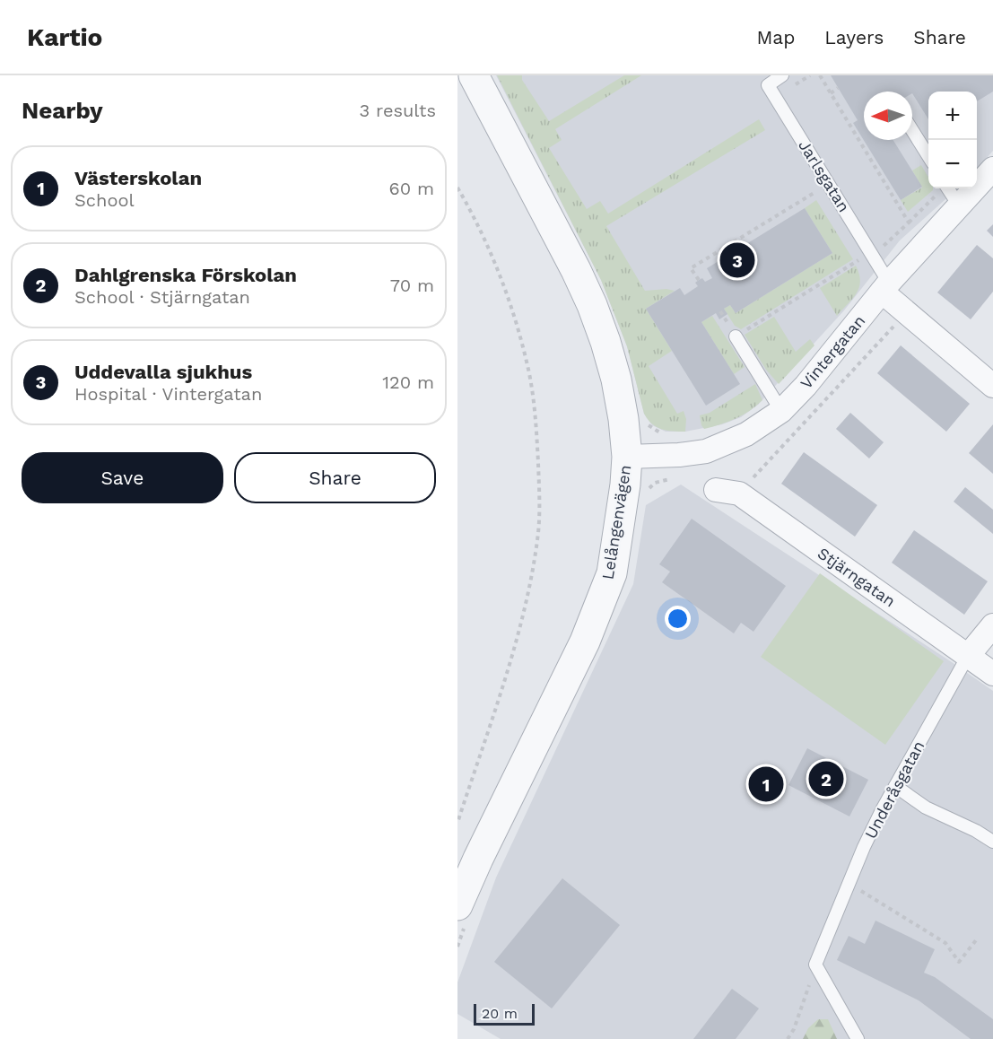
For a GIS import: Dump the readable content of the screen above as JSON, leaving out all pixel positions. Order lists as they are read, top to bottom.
{
  "streets": {
    "street": [
      "Jarlsgatan",
      "Vintergatan",
      "Lelångenvägen",
      "Stjärngatan",
      "Underåsgatan"
    ]
  },
  "crossings": [
    ["Jarlsgatan", "Vintergatan"],
    ["Vintergatan", "Lelångenvägen"],
    ["Stjärngatan", "Underåsgatan"]
  ],
  "scale_bar": "20 m",
  "north": "left",
  "page": {
    "header": "Kartio",
    "nav": ["Map", "Layers", "Share"],
    "heading": ["Nearby", "3 results"],
    "map_buttons": ["+", "−"],
    "list": [
      {
        "mark": "1",
        "name": "Västerskolan",
        "note": "School",
        "value": "60 m"
      },
      {
        "mark": "2",
        "name": "Dahlgrenska Förskolan",
        "note": "School · Stjärngatan",
        "value": "70 m"
      },
      {
        "mark": "3",
        "name": "Uddevalla sjukhus",
        "note": "Hospital · Vintergatan",
        "value": "120 m"
      }
    ],
    "pins": ["3", "2", "1"],
    "buttons": ["Save", "Share"],
    "scale": "20 m"
  }
}
